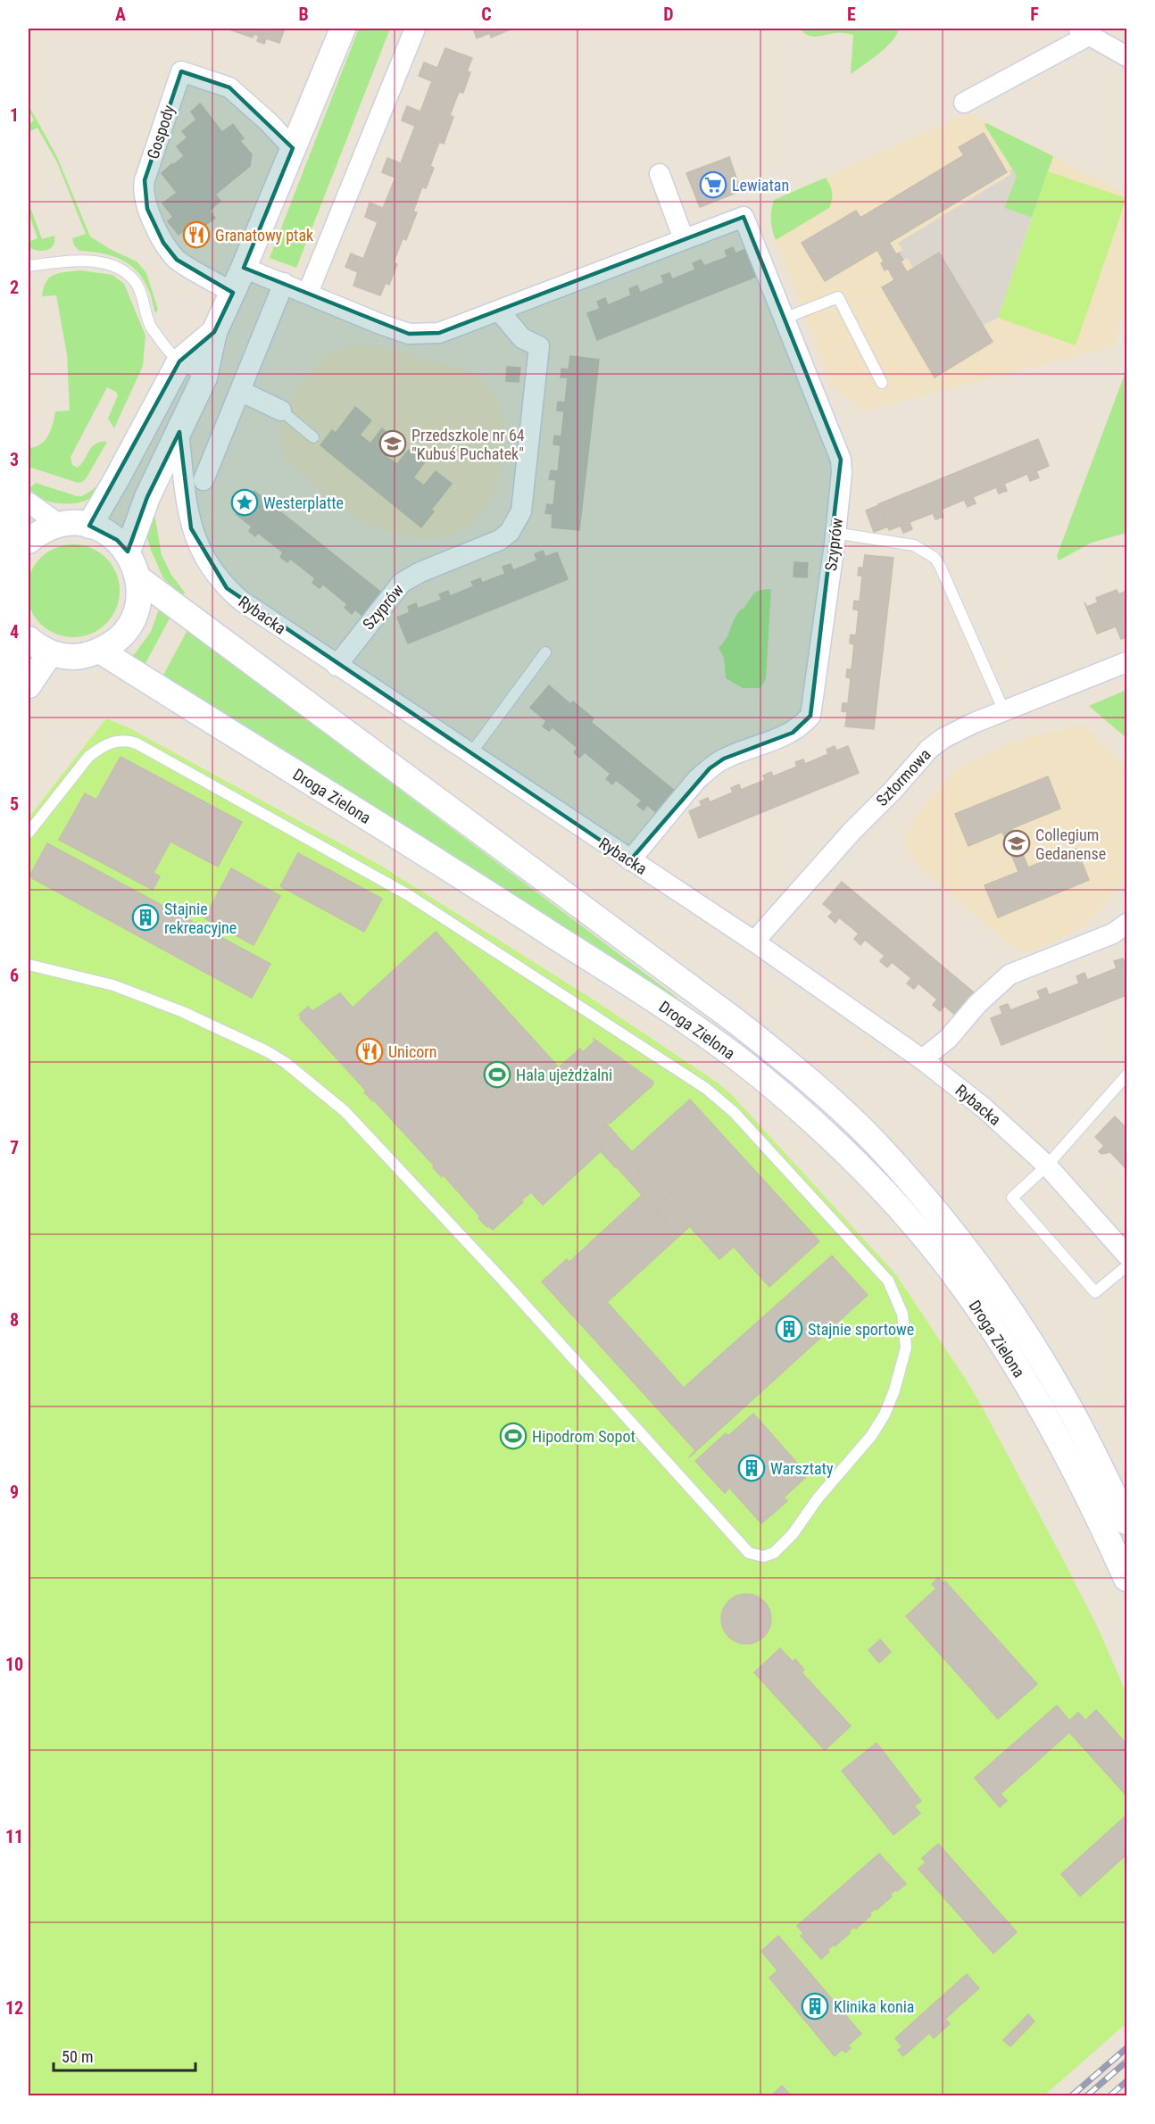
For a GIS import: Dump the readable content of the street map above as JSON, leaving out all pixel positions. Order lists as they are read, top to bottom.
{
  "streets": {
    "street": [
      "Gospody",
      "Szyprów",
      "Rybacka",
      "Sztormowa",
      "Droga Zielona"
    ]
  },
  "crossings": [
    ["Szyprów", "Rybacka"],
    ["Rybacka", "Sztormowa"]
  ],
  "places": {
    "supermarket": ["Lewiatan"],
    "restaurant": ["Granatowy ptak", "Unicorn"],
    "school or university": ["Przedszkole nr 64 \"Kubuś Puchatek\"", "Collegium Gedanense"],
    "place": ["Westerplatte"],
    "building": [
      "Stajnie rekreacyjne",
      "Stajnie sportowe",
      "Warsztaty",
      "Klinika konia"
    ],
    "sports": ["Hala ujeżdżalni", "Hipodrom Sopot"]
  },
  "scale_bar": "50 m",
  "grid": {
    "columns": [
      "A",
      "B",
      "C",
      "D",
      "E",
      "F"
    ],
    "rows": [
      "1",
      "2",
      "3",
      "4",
      "5",
      "6",
      "7",
      "8",
      "9",
      "10",
      "11",
      "12"
    ]
  }
}
